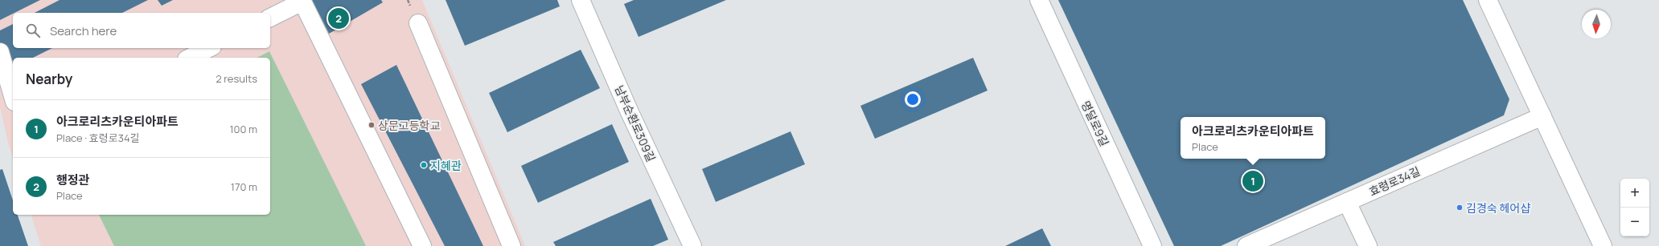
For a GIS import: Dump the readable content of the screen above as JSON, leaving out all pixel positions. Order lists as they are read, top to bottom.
{
  "streets": {
    "street": ["남부순환로309길", "명달로9길", "효령로34길"]
  },
  "places": ["상문고등학교", "지혜관", "김경숙 헤어샵"],
  "north": "bottom",
  "page": {
    "pins": ["2", "1"],
    "search": "Search here",
    "heading": ["Nearby", "2 results"],
    "list": [
      {
        "mark": "1",
        "name": "아크로리츠카운티아파트",
        "note": "Place · 효령로34길",
        "value": "100 m"
      },
      {
        "mark": "2",
        "name": "행정관",
        "note": "Place",
        "value": "170 m"
      }
    ],
    "popup": ["아크로리츠카운티아파트", "Place"],
    "map_buttons": ["+", "−"]
  }
}
